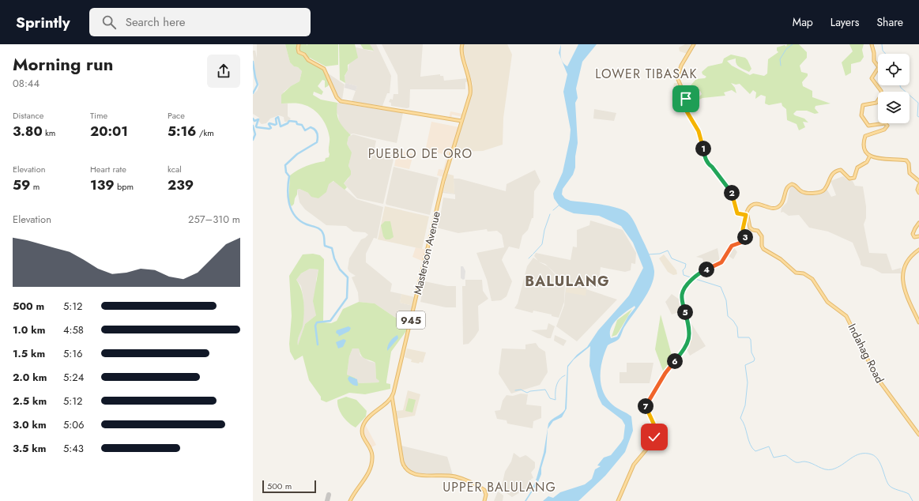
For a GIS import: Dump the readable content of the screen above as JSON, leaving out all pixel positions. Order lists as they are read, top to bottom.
{
  "streets": {
    "main road": ["Masterson Avenue", "945", "Indahag Road"]
  },
  "districts": [
    "LOWER TIBASAK",
    "PUEBLO DE ORO",
    "BALULANG",
    "UPPER BALULANG"
  ],
  "scale_bar": "500 m",
  "page": {
    "header": "Sprintly",
    "search": "Search here",
    "nav": ["Map", "Layers", "Share"],
    "heading": ["Morning run", "08:44"],
    "stats": [
      ["Distance", "3.80 km"],
      ["Time", "20:01"],
      ["Pace", "5:16 /km"],
      ["Elevation", "59 m"],
      ["Heart rate", "139 bpm"],
      ["kcal", "239"]
    ],
    "pins": [
      "1",
      "2",
      "3",
      "4",
      "5",
      "6",
      "7"
    ],
    "chart": ["Elevation", "257–310 m"],
    "list": [
      {
        "name": "500 m",
        "note": "5:12"
      },
      {
        "name": "1.0 km",
        "note": "4:58"
      },
      {
        "name": "1.5 km",
        "note": "5:16"
      },
      {
        "name": "2.0 km",
        "note": "5:24"
      },
      {
        "name": "2.5 km",
        "note": "5:12"
      },
      {
        "name": "3.0 km",
        "note": "5:06"
      },
      {
        "name": "3.5 km",
        "note": "5:43"
      }
    ],
    "scale": "500 m"
  }
}
